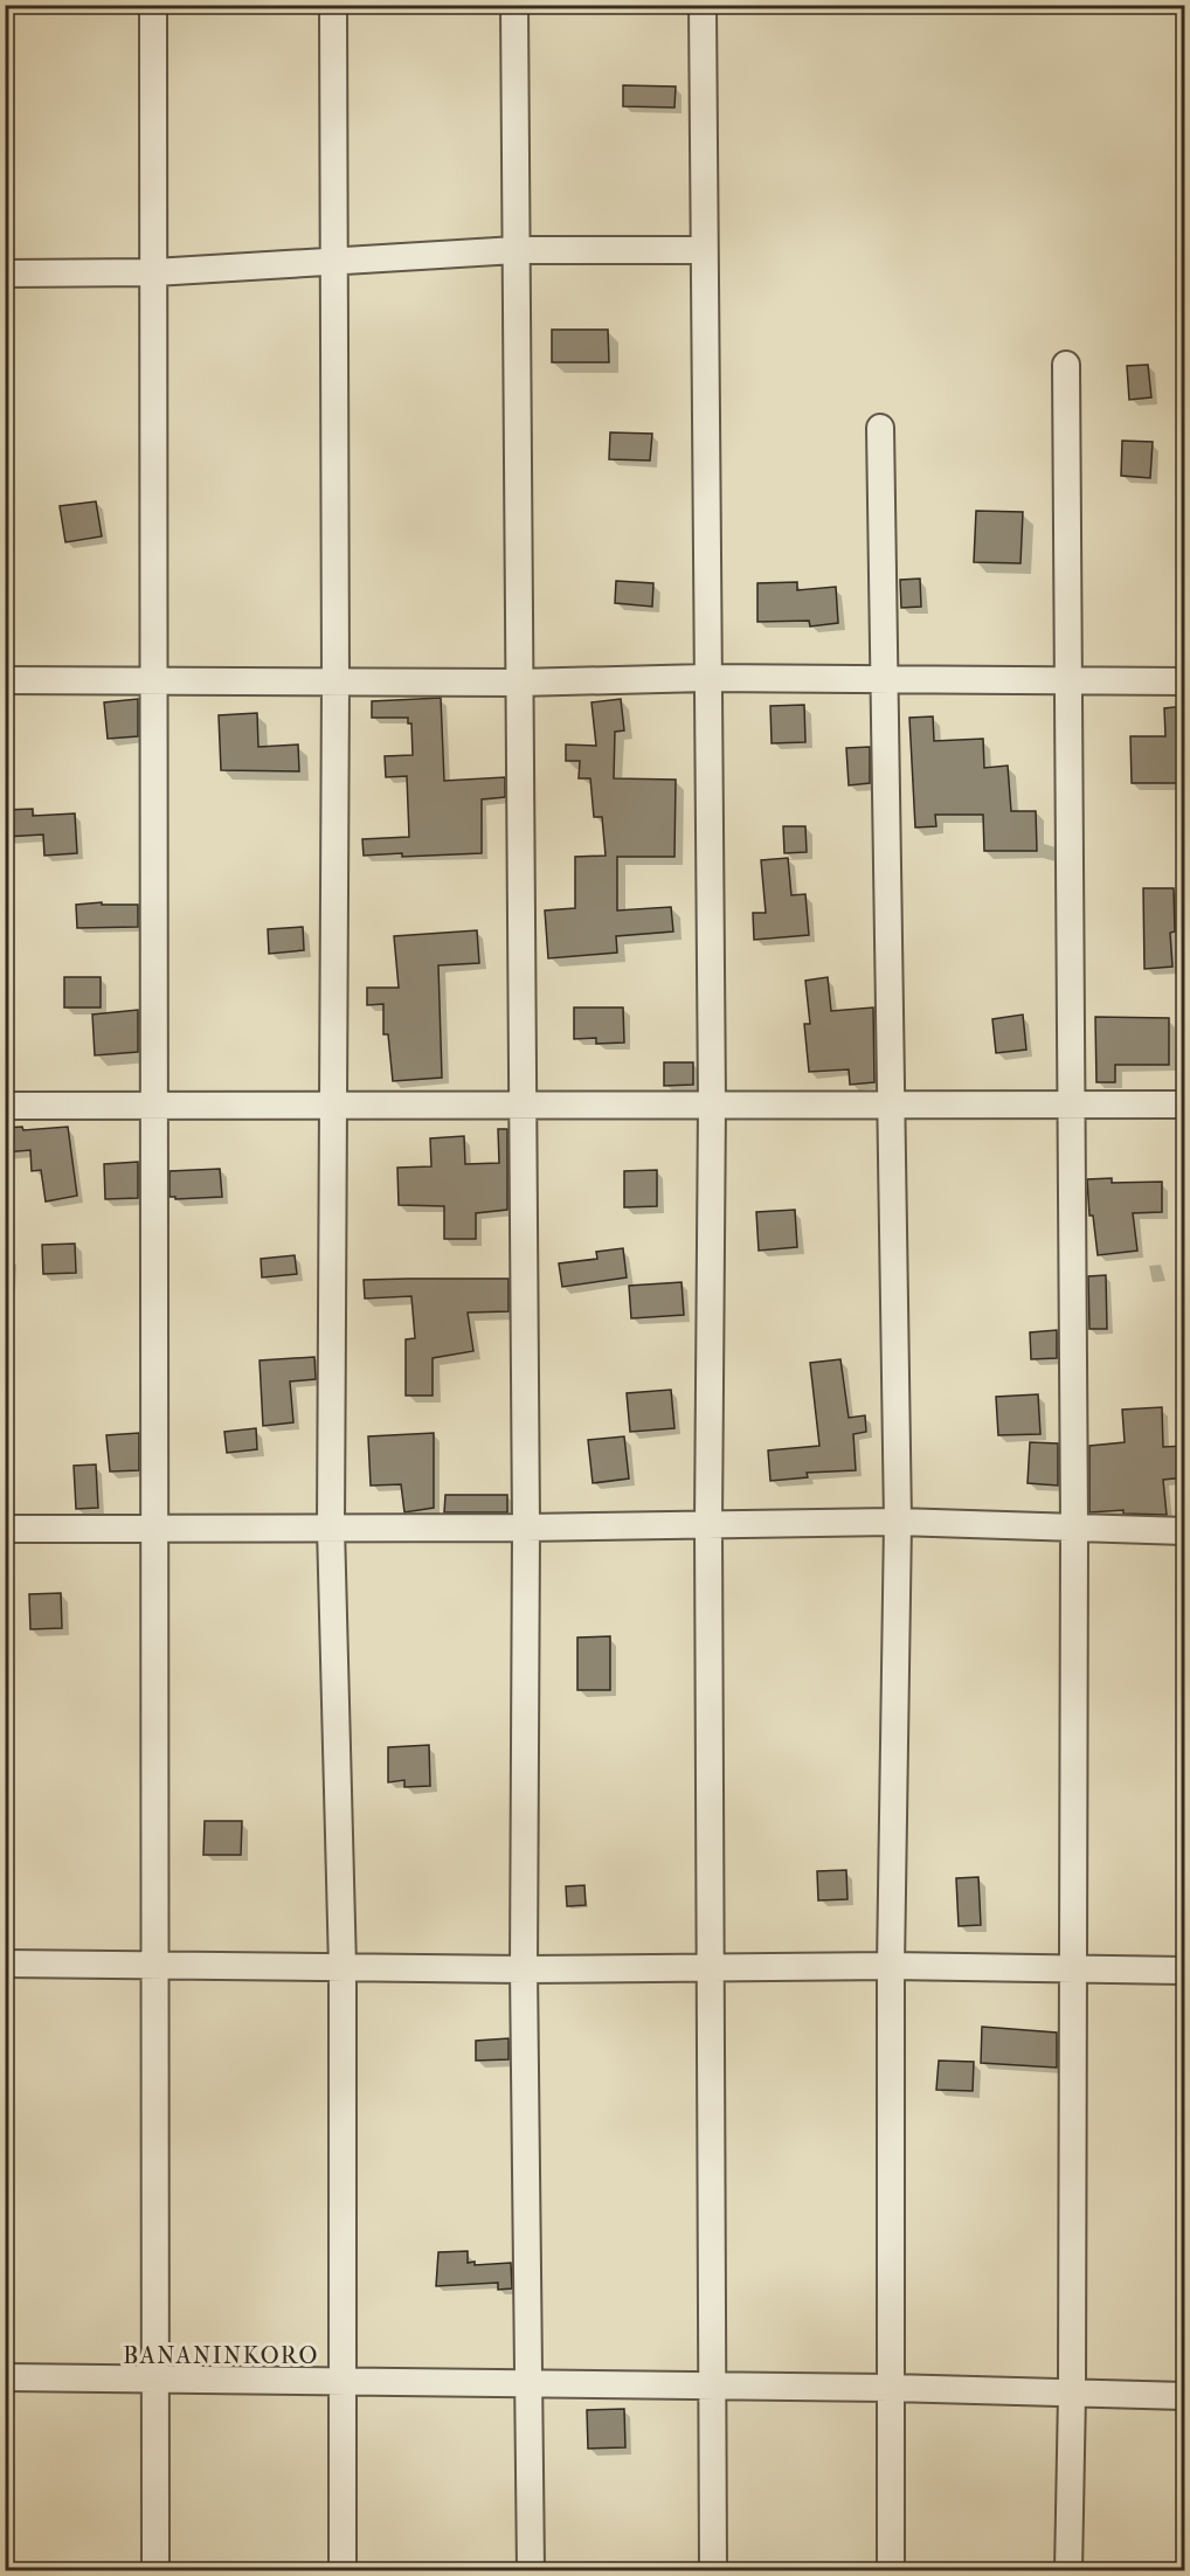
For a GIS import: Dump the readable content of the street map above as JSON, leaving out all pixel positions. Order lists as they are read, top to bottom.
{
  "districts": ["BANANINKORO"]
}
